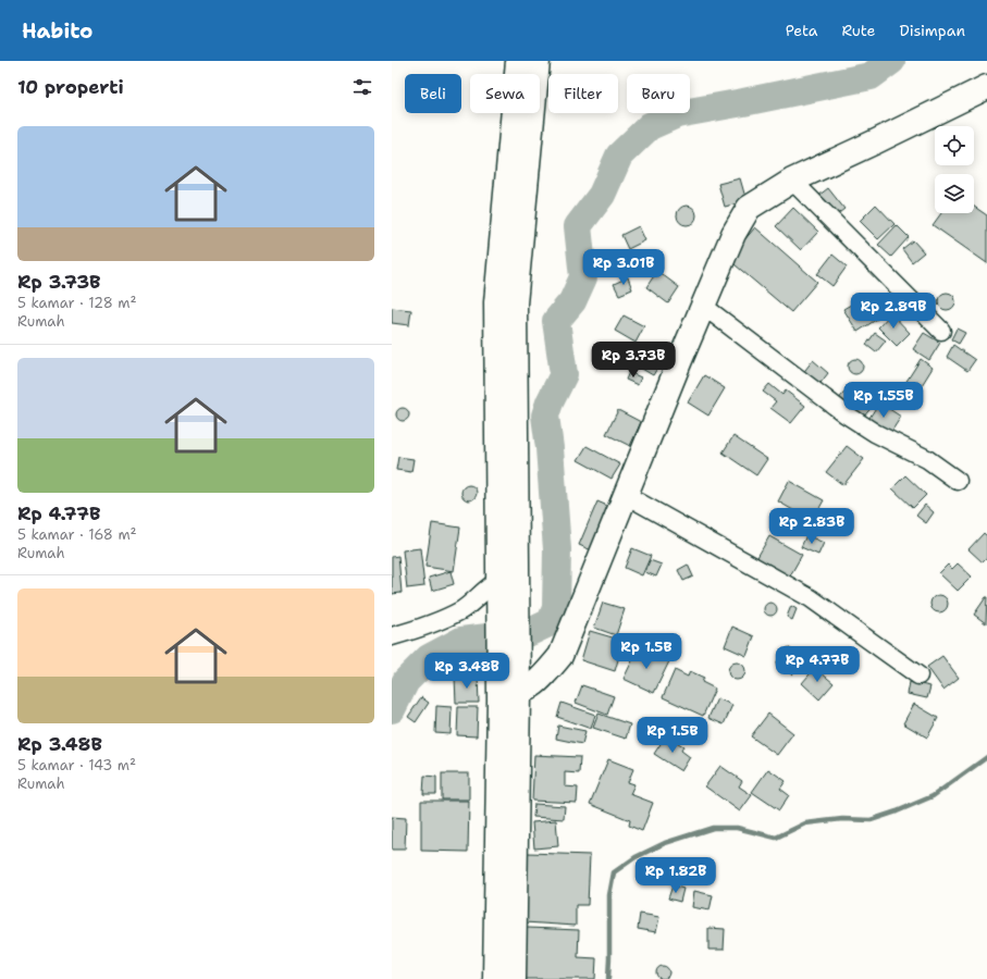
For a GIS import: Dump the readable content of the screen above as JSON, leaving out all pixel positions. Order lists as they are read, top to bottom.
{
  "page": {
    "header": "Habito",
    "nav": ["Peta", "Rute", "Disimpan"],
    "heading": "10 properti",
    "chip": [
      "Beli",
      "Sewa",
      "Filter",
      "Baru"
    ],
    "list": [
      {
        "name": "Rp 3.73B",
        "note": "5 kamar · 128 m² · Rumah"
      },
      {
        "name": "Rp 4.77B",
        "note": "5 kamar · 168 m² · Rumah"
      },
      {
        "name": "Rp 3.48B",
        "note": "5 kamar · 143 m² · Rumah"
      }
    ],
    "price": [
      "Rp 3.01B",
      "Rp 2.89B",
      "Rp 3.73B",
      "Rp 1.55B",
      "Rp 2.83B",
      "Rp 1.5B",
      "Rp 4.77B",
      "Rp 3.48B",
      "Rp 1.5B",
      "Rp 1.82B"
    ]
  }
}
